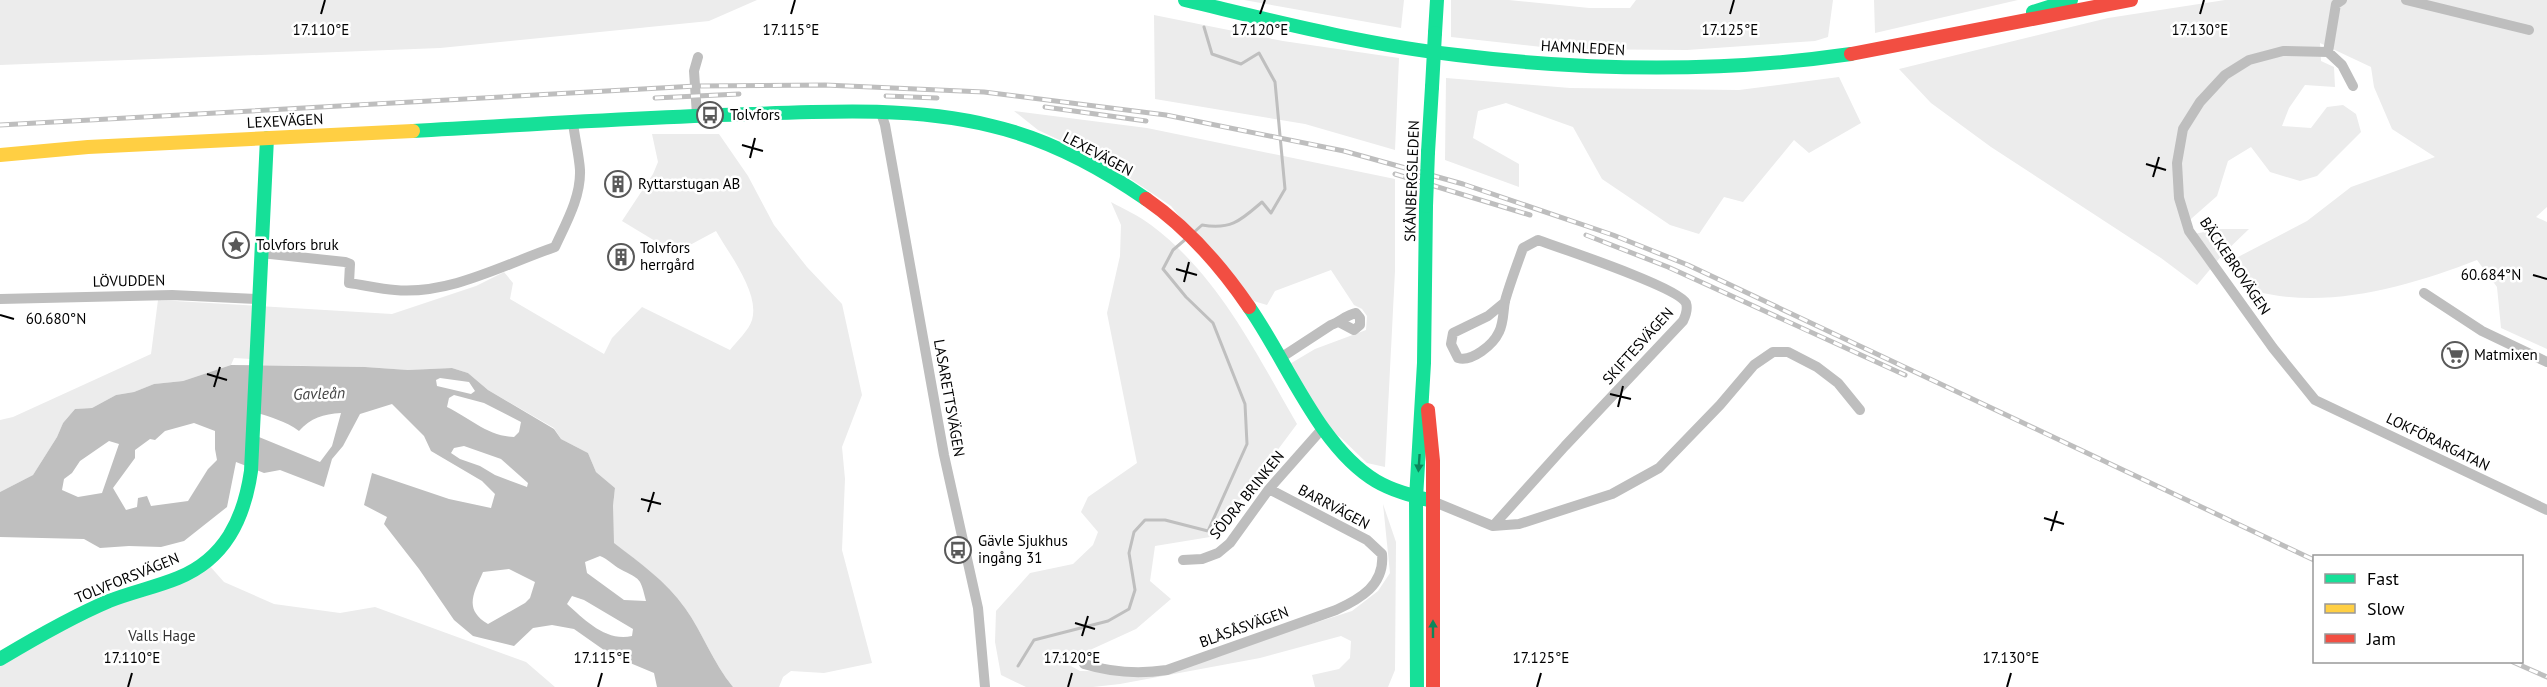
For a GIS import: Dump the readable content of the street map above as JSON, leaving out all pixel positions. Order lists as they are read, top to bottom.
{
  "streets": {
    "street": [
      "HAMNLEDEN",
      "LEXEVÄGEN",
      "SKÅNBERGSLEDEN",
      "BÄCKEBROVÄGEN",
      "LÖVUDDEN",
      "SKIFTESVÄGEN",
      "LASARETTSVÄGEN",
      "LOKFÖRARGATAN",
      "SÖDRA BRINKEN",
      "BARRVÄGEN",
      "TOLVFORSVÄGEN",
      "BLÅSÅSVÄGEN"
    ]
  },
  "crossings": [
    ["LEXEVÄGEN", "SKÅNBERGSLEDEN"],
    ["LEXEVÄGEN", "LASARETTSVÄGEN"],
    ["LEXEVÄGEN", "SÖDRA BRINKEN"],
    ["BÄCKEBROVÄGEN", "LOKFÖRARGATAN"],
    ["LÖVUDDEN", "TOLVFORSVÄGEN"],
    ["SÖDRA BRINKEN", "BARRVÄGEN"],
    ["BARRVÄGEN", "BLÅSÅSVÄGEN"]
  ],
  "water": ["Gavleån"],
  "parks": ["Valls Hage"],
  "places": {
    "bus stop": ["Tolvfors", "Gävle Sjukhus ingång 31"],
    "building": ["Ryttarstugan AB", "Tolvfors herrgård"],
    "place": ["Tolvfors bruk"],
    "supermarket": ["Matmixen"]
  },
  "legend": ["Fast", "Slow", "Jam"],
  "coordinates": [
    "17.110°E",
    "17.115°E",
    "17.120°E",
    "17.125°E",
    "17.130°E",
    "60.684°N",
    "60.680°N"
  ]
}
